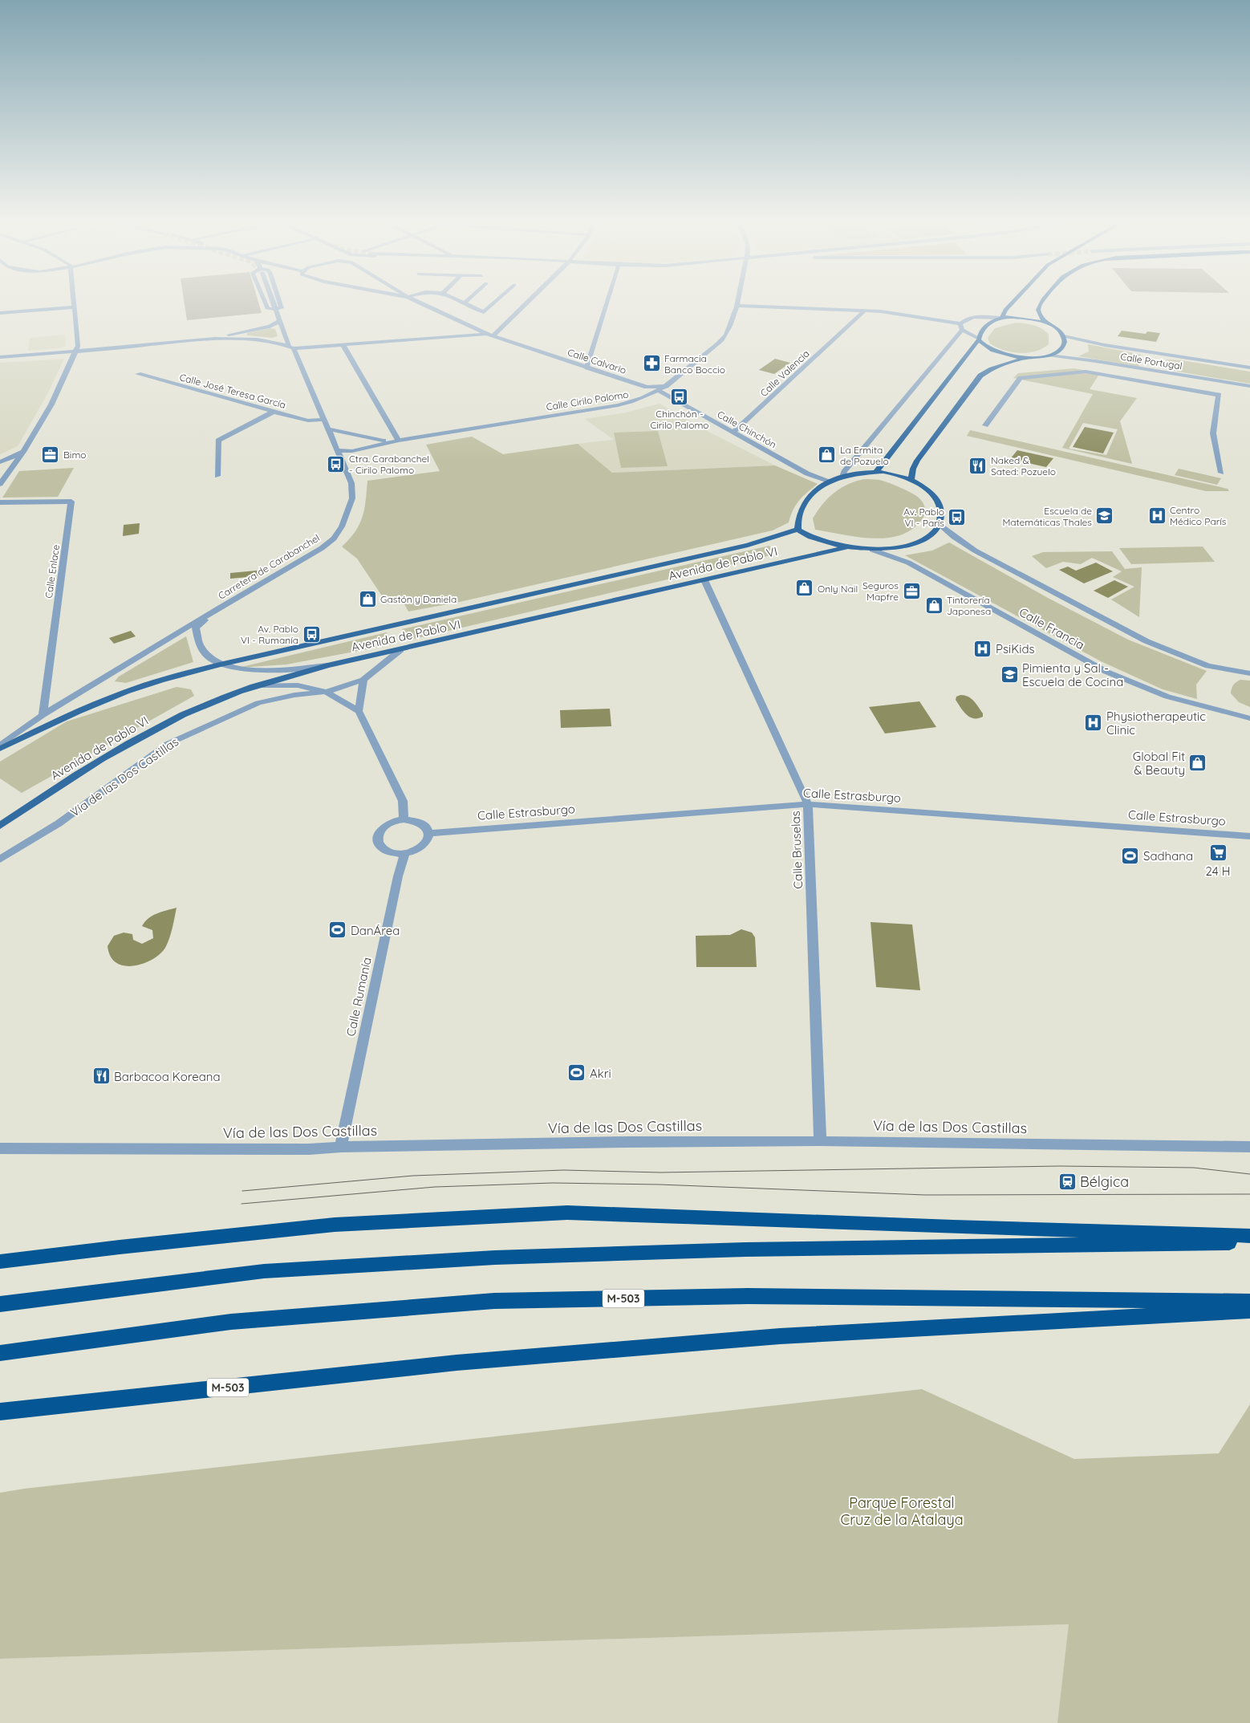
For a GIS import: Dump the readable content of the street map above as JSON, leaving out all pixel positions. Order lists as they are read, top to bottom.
{
  "streets": {
    "highway": ["M-503"],
    "main road": ["Avenida de Pablo VI"],
    "street": [
      "Calle Calvario",
      "Calle Portugal",
      "Calle Valencia",
      "Calle José Teresa García",
      "Calle Cirilo Palomo",
      "Calle Chinchón",
      "Carretera de Carabanchel",
      "Calle Enlace",
      "Calle Francia",
      "Vía de las Dos Castillas",
      "Calle Estrasburgo",
      "Calle Bruselas",
      "Calle Rumanía"
    ]
  },
  "crossings": [
    ["Calle Calvario", "Calle Cirilo Palomo"],
    ["Calle Valencia", "Calle Chinchón"],
    ["Calle José Teresa García", "Carretera de Carabanchel"],
    ["Calle Cirilo Palomo", "Calle Chinchón"],
    ["Calle Cirilo Palomo", "Carretera de Carabanchel"],
    ["Avenida de Pablo VI", "Carretera de Carabanchel"],
    ["Avenida de Pablo VI", "Calle Francia"],
    ["Avenida de Pablo VI", "Vía de las Dos Castillas"],
    ["Avenida de Pablo VI", "Calle Bruselas"],
    ["Carretera de Carabanchel", "Calle Enlace"],
    ["Vía de las Dos Castillas", "Calle Bruselas"],
    ["Vía de las Dos Castillas", "Calle Rumanía"],
    ["Calle Estrasburgo", "Calle Bruselas"],
    ["Calle Estrasburgo", "Calle Rumanía"]
  ],
  "parks": ["Parque Forestal Cruz de la Atalaya"],
  "places": {
    "pharmacy": ["Farmacia Banco Boccio"],
    "bus stop": [
      "Chinchón - Cirilo Palomo",
      "Ctra. Carabanchel - Cirilo Palomo",
      "Av. Pablo VI - París",
      "Av. Pablo VI - Rumanía"
    ],
    "office": ["Bimo", "Seguros Mapfre"],
    "shop": [
      "La Ermita de Pozuelo",
      "Only Nail",
      "Gastón y Daniela",
      "Tintorería Japonesa",
      "Global Fit & Beauty"
    ],
    "restaurant": ["Naked & Sated: Pozuelo", "Barbacoa Koreana"],
    "hospital": ["Centro Médico París", "PsiKids", "Physiotherapeutic Clinic"],
    "school or university": ["Escuela de Matemáticas Thales", "Pimienta y Sal - Escuela de Cocina"],
    "supermarket": ["24 H"],
    "sports": ["Sadhana", "DanÁrea", "Akri"],
    "station": ["Bélgica"]
  }
}
